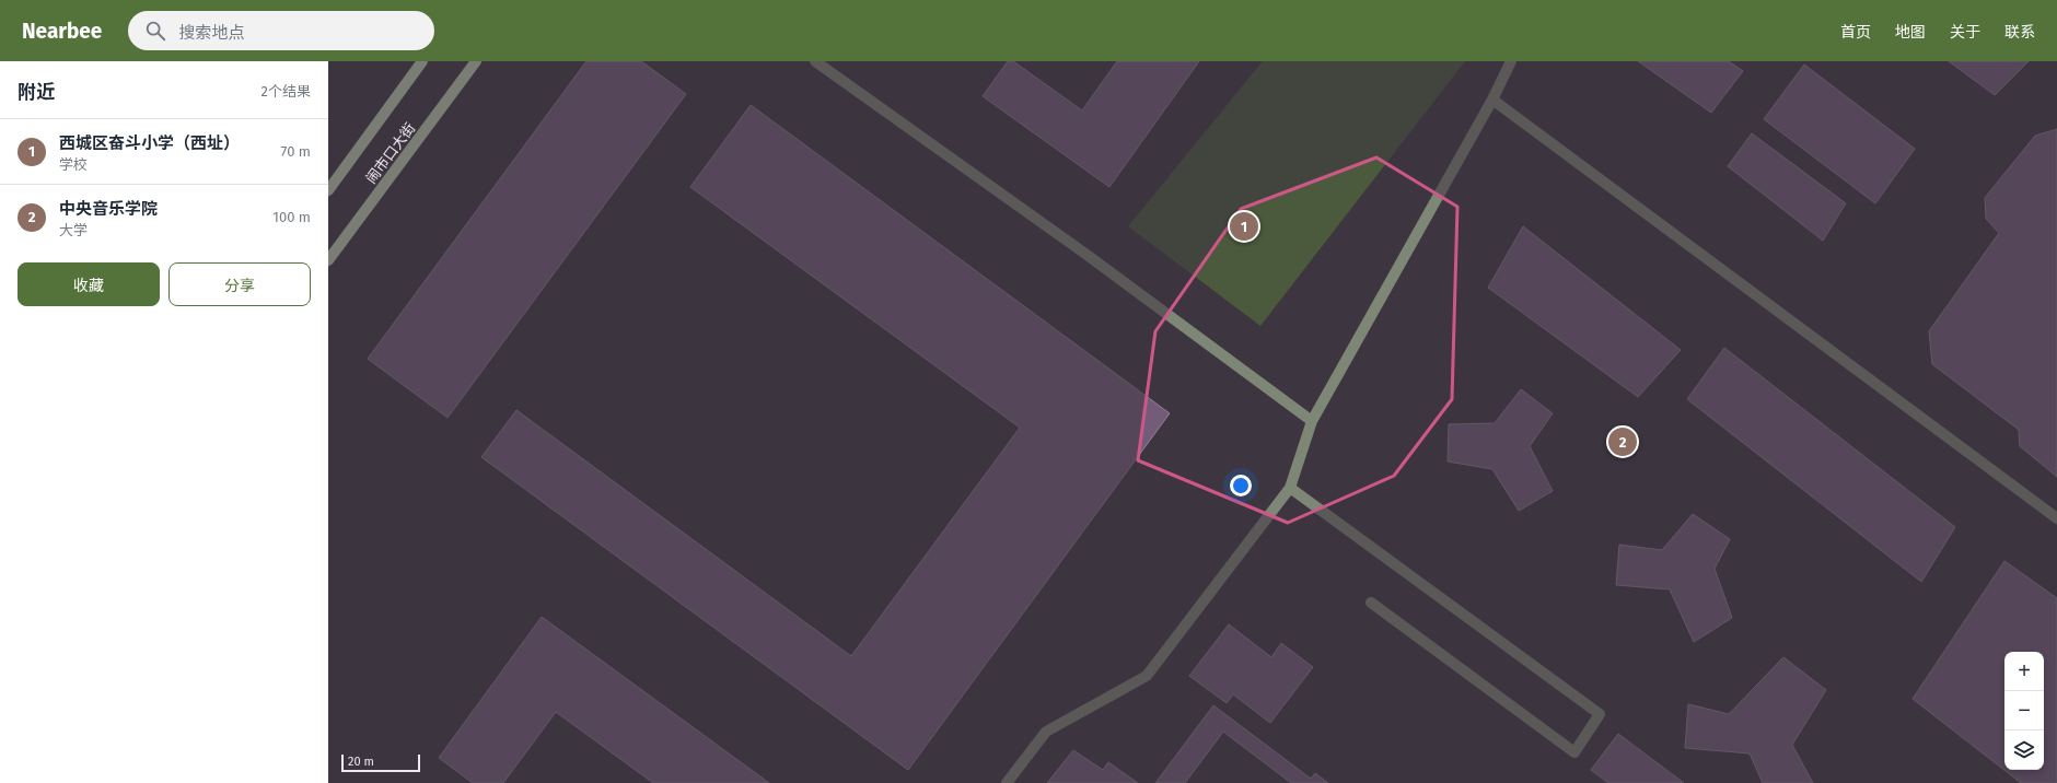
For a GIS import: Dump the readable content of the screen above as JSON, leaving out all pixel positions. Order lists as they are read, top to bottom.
{
  "streets": {
    "main road": ["闹市口大街"]
  },
  "scale_bar": "20 m",
  "page": {
    "header": "Nearbee",
    "search": "搜索地点",
    "nav": [
      "首页",
      "地图",
      "关于",
      "联系"
    ],
    "heading": ["附近", "2个结果"],
    "list": [
      {
        "mark": "1",
        "name": "西城区奋斗小学（西址）",
        "note": "学校",
        "value": "70 m"
      },
      {
        "mark": "2",
        "name": "中央音乐学院",
        "note": "大学",
        "value": "100 m"
      }
    ],
    "pins": ["1", "2"],
    "buttons": ["收藏", "分享"],
    "map_buttons": ["+", "−"],
    "scale": "20 m"
  }
}
